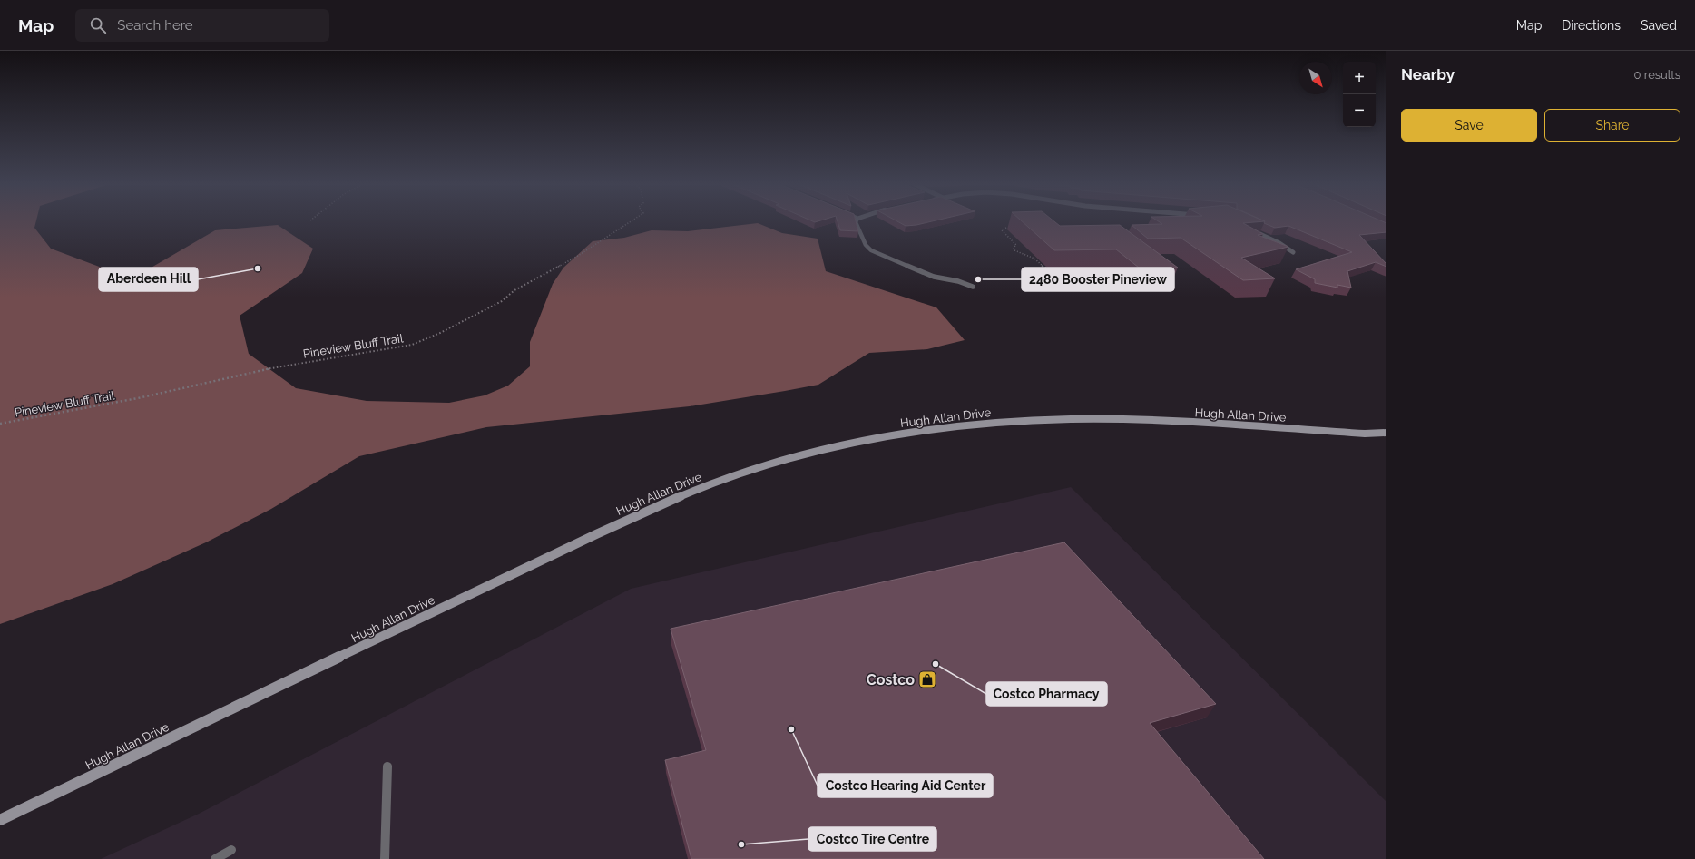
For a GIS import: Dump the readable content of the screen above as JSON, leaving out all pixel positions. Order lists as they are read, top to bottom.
{
  "streets": {
    "main road": ["Hugh Allan Drive"],
    "path": ["Pineview Bluff Trail"]
  },
  "places": {
    "other": [
      "Aberdeen Hill",
      "2480 Booster Pineview",
      "Costco Pharmacy",
      "Costco Hearing Aid Center",
      "Costco Tire Centre"
    ],
    "shop": ["Costco"]
  },
  "north": "bottom right",
  "page": {
    "header": "Map",
    "search": "Search here",
    "nav": ["Map", "Directions", "Saved"],
    "heading": ["Nearby", "0 results"],
    "map_buttons": ["+", "−"],
    "buttons": ["Save", "Share"]
  }
}
